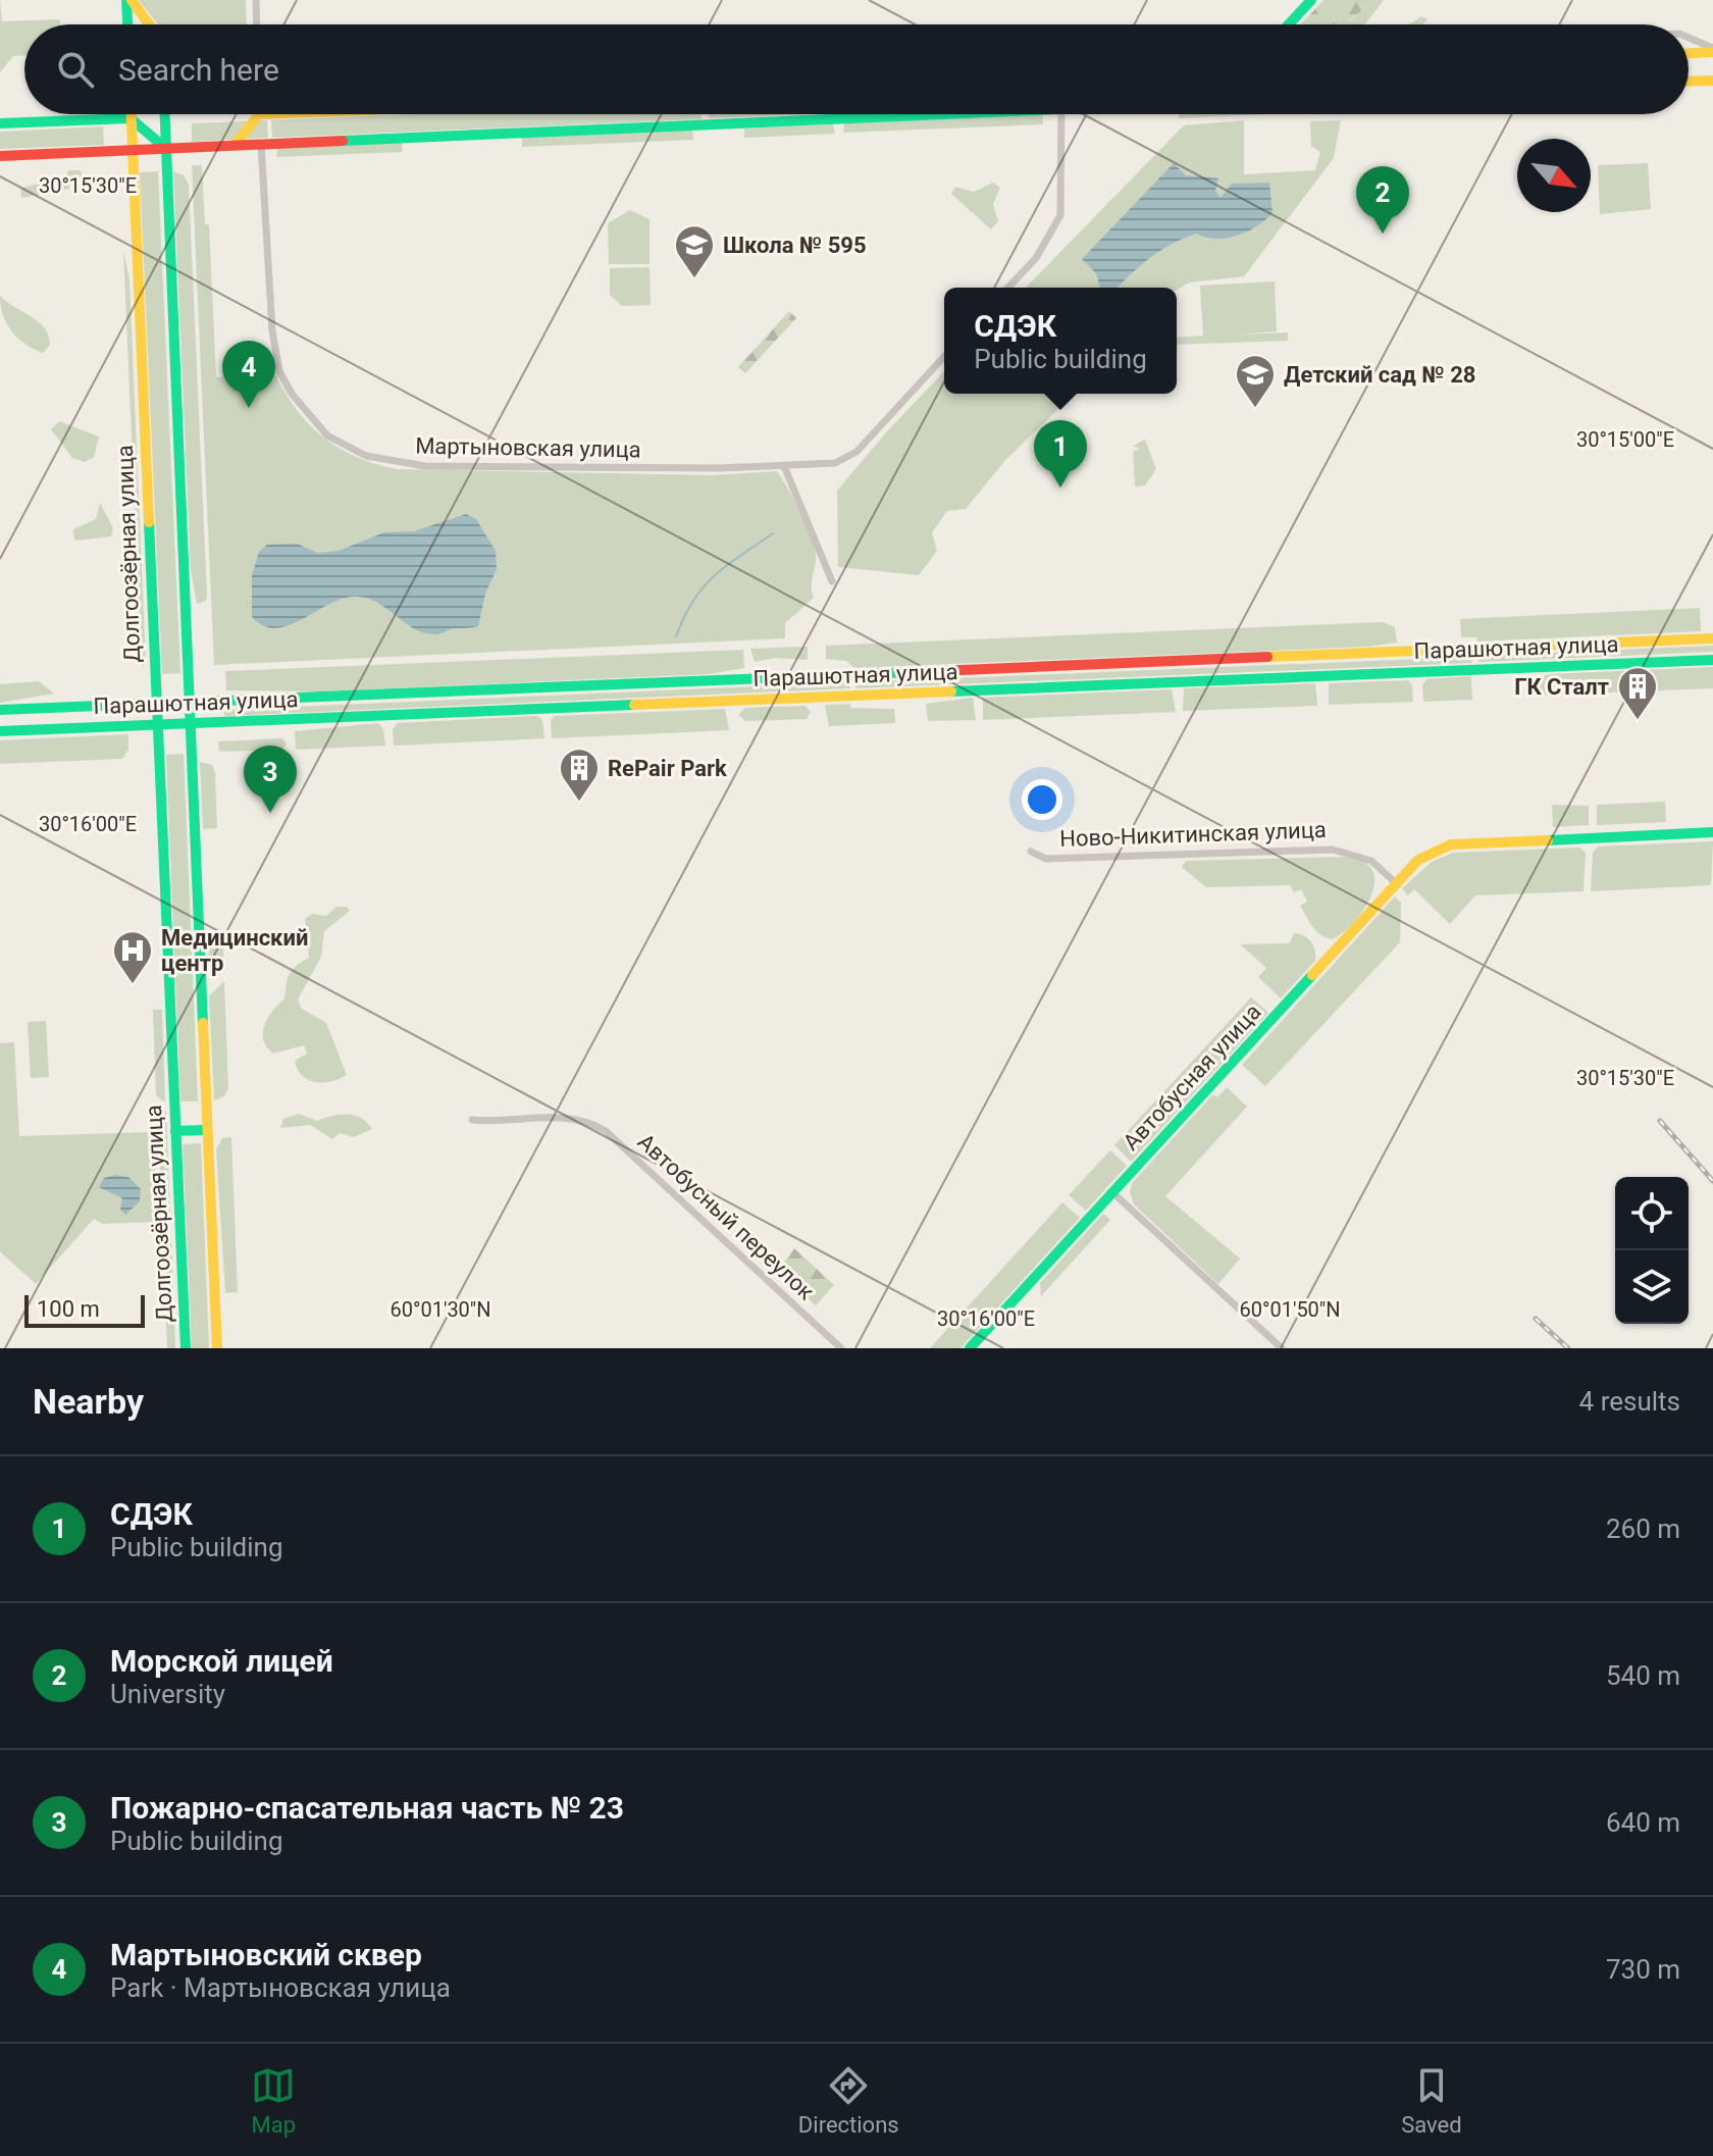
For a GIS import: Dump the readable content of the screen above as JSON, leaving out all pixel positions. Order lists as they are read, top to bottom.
{
  "streets": {
    "main road": ["Долгоозёрная улица", "Парашютная улица", "Автобусная улица"],
    "street": ["Мартыновская улица", "Ново-Никитинская улица", "Автобусный переулок"]
  },
  "crossings": [
    ["Долгоозёрная улица", "Парашютная улица"],
    ["Ново-Никитинская улица", "Автобусная улица"]
  ],
  "places": {
    "school or university": ["Школа № 595", "Детский сад № 28"],
    "building": ["ГК Сталт", "RePair Park"],
    "hospital": ["Медицинский центр"]
  },
  "scale_bar": "100 m",
  "north": "bottom right",
  "page": {
    "search": "Search here",
    "pins": [
      "2",
      "4",
      "1",
      "3"
    ],
    "popup": ["СДЭК", "Public building"],
    "scale": "100 m",
    "heading": ["Nearby", "4 results"],
    "list": [
      {
        "mark": "1",
        "name": "СДЭК",
        "note": "Public building",
        "value": "260 m"
      },
      {
        "mark": "2",
        "name": "Морской лицей",
        "note": "University",
        "value": "540 m"
      },
      {
        "mark": "3",
        "name": "Пожарно-спасательная часть № 23",
        "note": "Public building",
        "value": "640 m"
      },
      {
        "mark": "4",
        "name": "Мартыновский сквер",
        "note": "Park · Мартыновская улица",
        "value": "730 m"
      }
    ],
    "nav": ["Map", "Directions", "Saved"]
  },
  "coordinates": [
    "30°15'30\"E",
    "30°15'00\"E",
    "30°16'00\"E",
    "60°01'30\"N",
    "60°01'50\"N"
  ]
}
